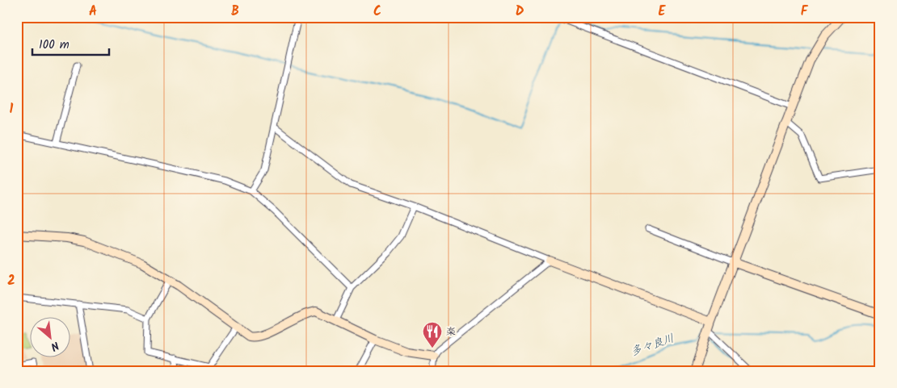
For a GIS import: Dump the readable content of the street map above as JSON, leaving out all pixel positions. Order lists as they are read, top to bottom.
{
  "water": ["多々良川"],
  "places": {
    "restaurant": ["楽"]
  },
  "scale_bar": "100 m",
  "north": "bottom right",
  "grid": {
    "columns": [
      "A",
      "B",
      "C",
      "D",
      "E",
      "F"
    ],
    "rows": ["1", "2"]
  }
}
